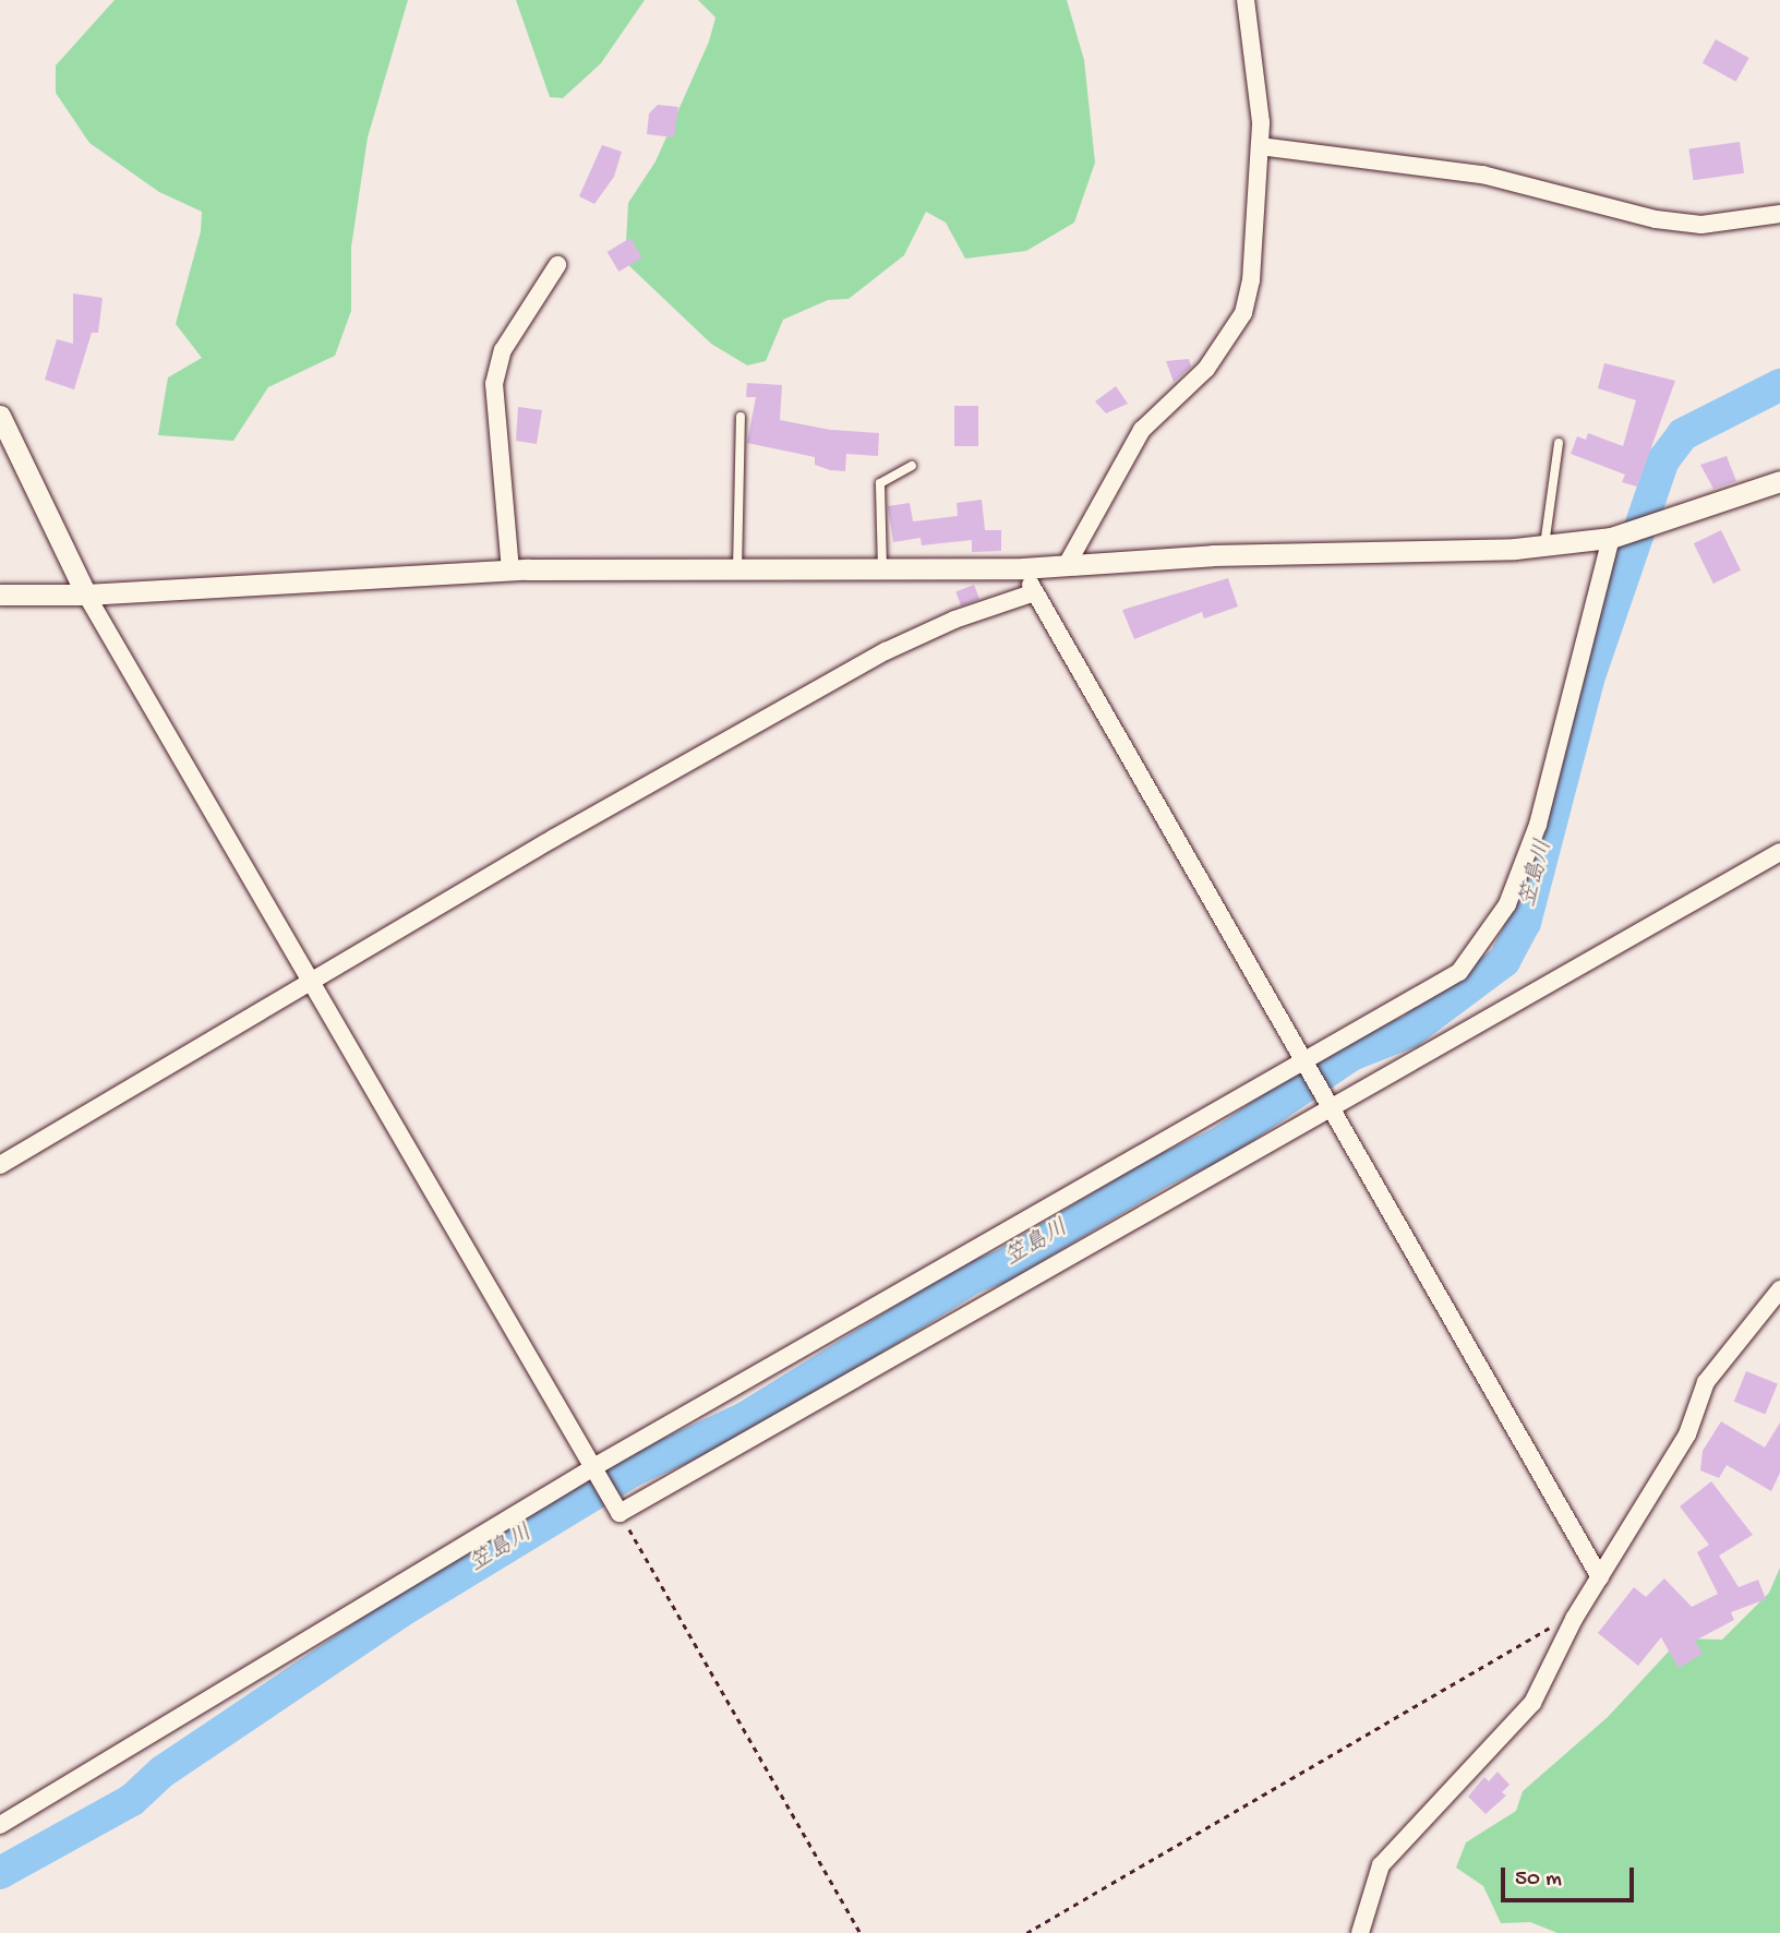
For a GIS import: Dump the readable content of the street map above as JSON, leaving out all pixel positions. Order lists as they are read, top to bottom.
{
  "water": ["笠島川"],
  "scale_bar": "50 m"
}
